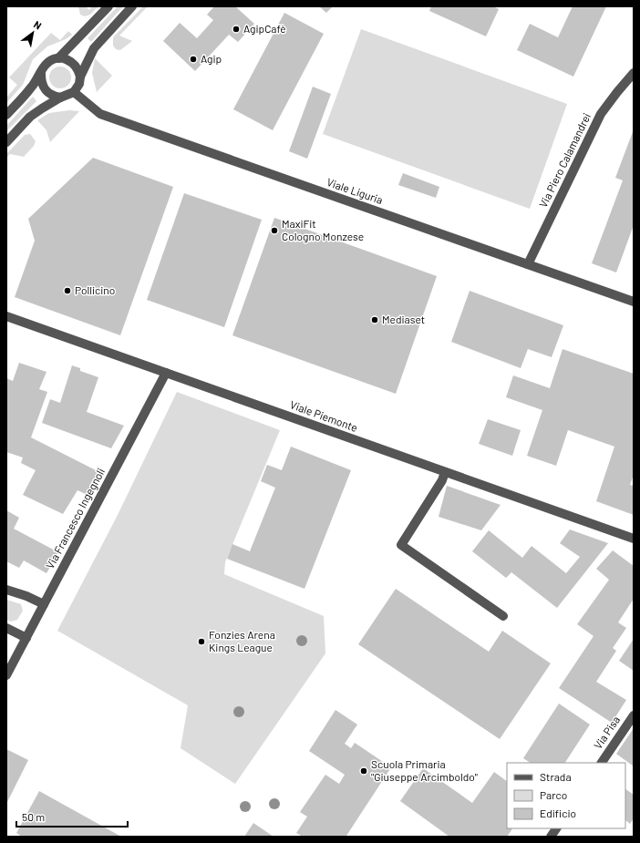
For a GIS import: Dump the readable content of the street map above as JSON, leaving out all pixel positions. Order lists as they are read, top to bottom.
{
  "streets": {
    "street": [
      "Via Piero Calamandrei",
      "Viale Liguria",
      "Viale Piemonte",
      "Via Francesco Ingegnoli",
      "Via Pisa"
    ]
  },
  "crossings": [
    ["Via Piero Calamandrei", "Viale Liguria"],
    ["Viale Piemonte", "Via Francesco Ingegnoli"]
  ],
  "places": [
    "AgipCafè",
    "Agip",
    "MaxiFit Cologno Monzese",
    "Pollicino",
    "Mediaset",
    "Fonzies Arena Kings League",
    "Scuola Primaria \"Giuseppe Arcimboldo\""
  ],
  "legend": ["Strada", "Parco", "Edificio"],
  "scale_bar": "50 m",
  "north": "top right"
}
